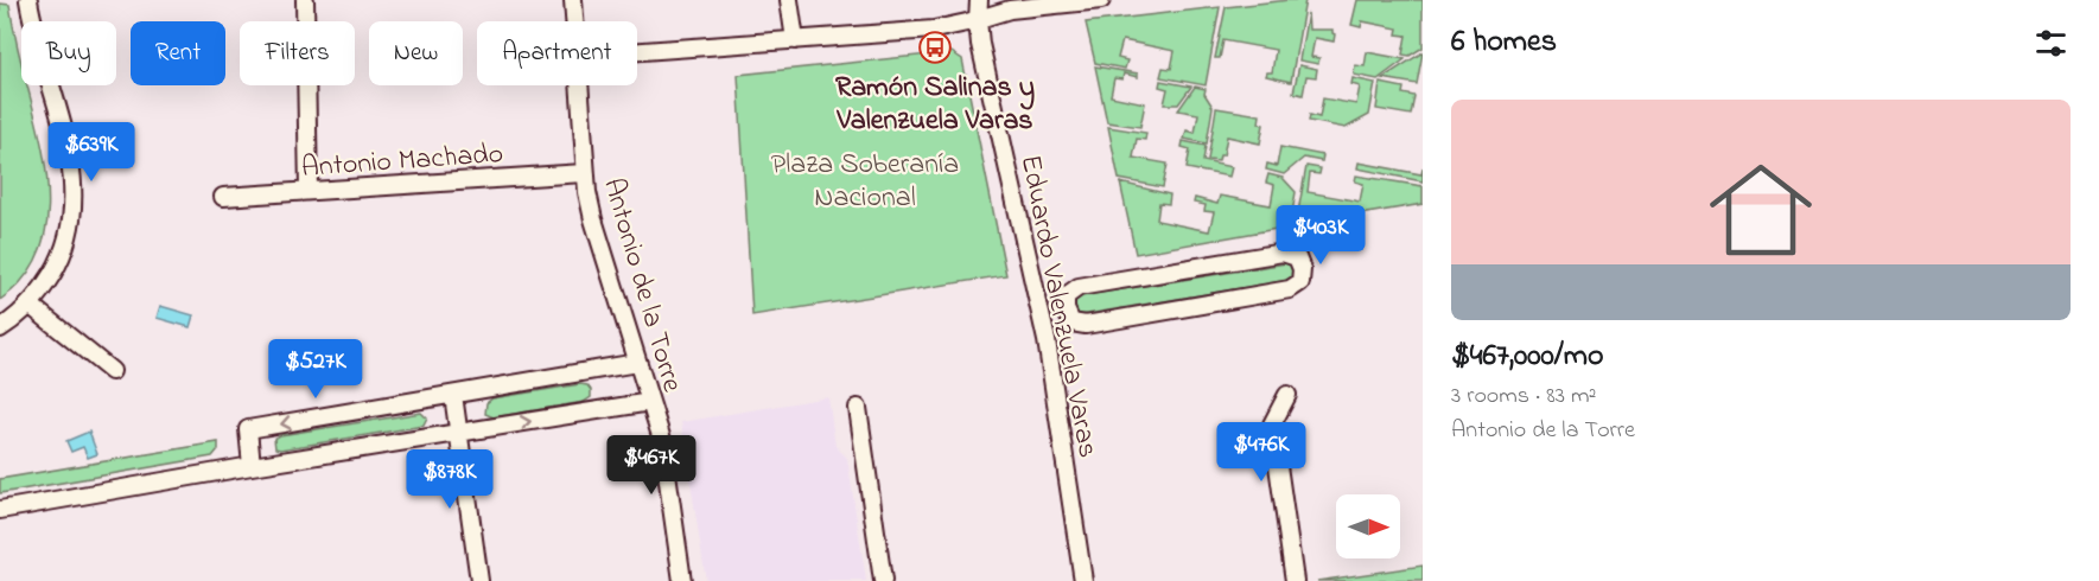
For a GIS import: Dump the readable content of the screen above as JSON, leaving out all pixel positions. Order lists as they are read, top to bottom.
{
  "streets": {
    "street": ["Antonio Machado", "Antonio de la Torre", "Eduardo Valenzuela Varas"]
  },
  "crossings": [
    ["Antonio Machado", "Antonio de la Torre"]
  ],
  "parks": ["Plaza Soberanía Nacional"],
  "places": {
    "bus stop": ["Ramón Salinas y Valenzuela Varas"]
  },
  "north": "right",
  "page": {
    "heading": "6 homes",
    "chip": [
      "Buy",
      "Rent",
      "Filters",
      "New",
      "Apartment"
    ],
    "list": [
      {
        "name": "$467,000/mo",
        "note": "3 rooms · 83 m² · Antonio de la Torre"
      }
    ],
    "price": [
      "$639K",
      "$403K",
      "$527K",
      "$476K",
      "$467K",
      "$878K"
    ]
  }
}
